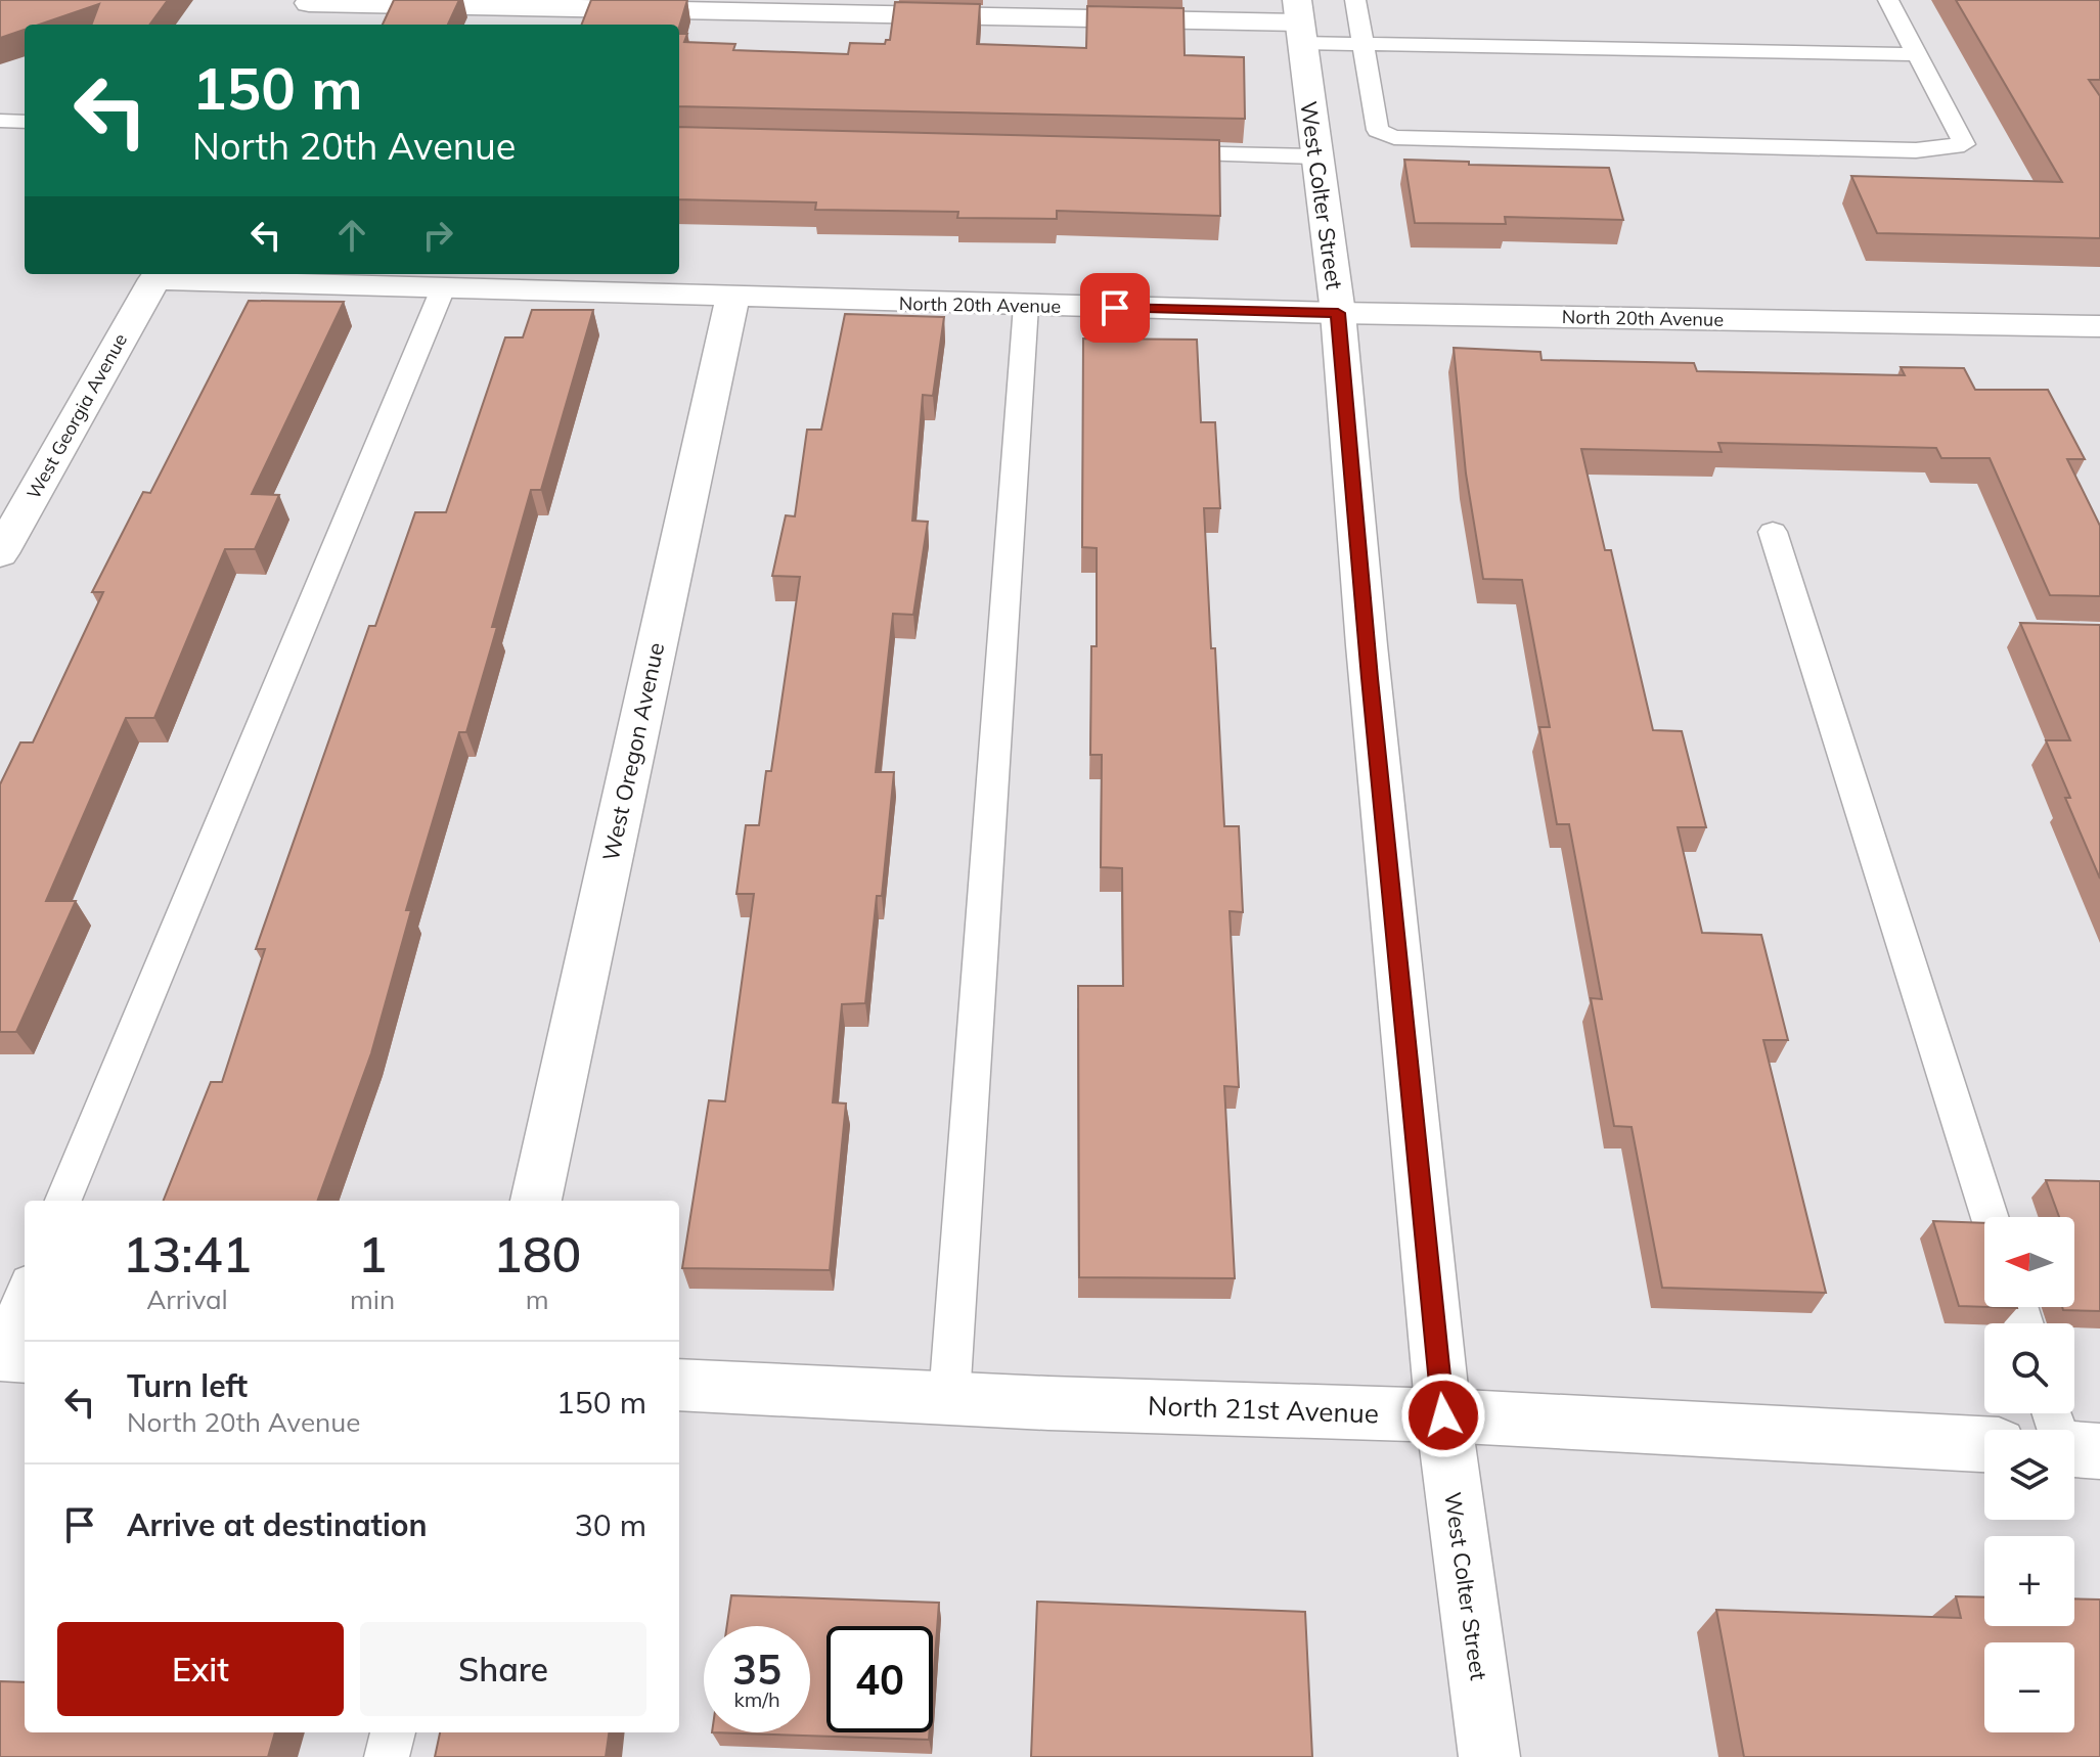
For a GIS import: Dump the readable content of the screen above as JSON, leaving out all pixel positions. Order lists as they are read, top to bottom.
{
  "streets": {
    "street": [
      "West Colter Street",
      "North 20th Avenue",
      "West Georgia Avenue",
      "West Oregon Avenue",
      "North 21st Avenue"
    ]
  },
  "crossings": [
    ["West Colter Street", "North 20th Avenue"],
    ["West Colter Street", "North 21st Avenue"],
    ["North 20th Avenue", "West Georgia Avenue"],
    ["North 20th Avenue", "West Oregon Avenue"]
  ],
  "north": "left",
  "page": {
    "turn": ["150 m", "North 20th Avenue"],
    "eta": [
      "13:41",
      "Arrival",
      "1",
      "min",
      "180",
      "m"
    ],
    "map_buttons": ["+", "−"],
    "list": [
      {
        "name": "Turn left",
        "note": "North 20th Avenue",
        "value": "150 m"
      },
      {
        "name": "Arrive at destination",
        "value": "30 m"
      }
    ],
    "buttons": ["Exit", "Share"],
    "speed": "35 km/h",
    "limit": "40"
  }
}
